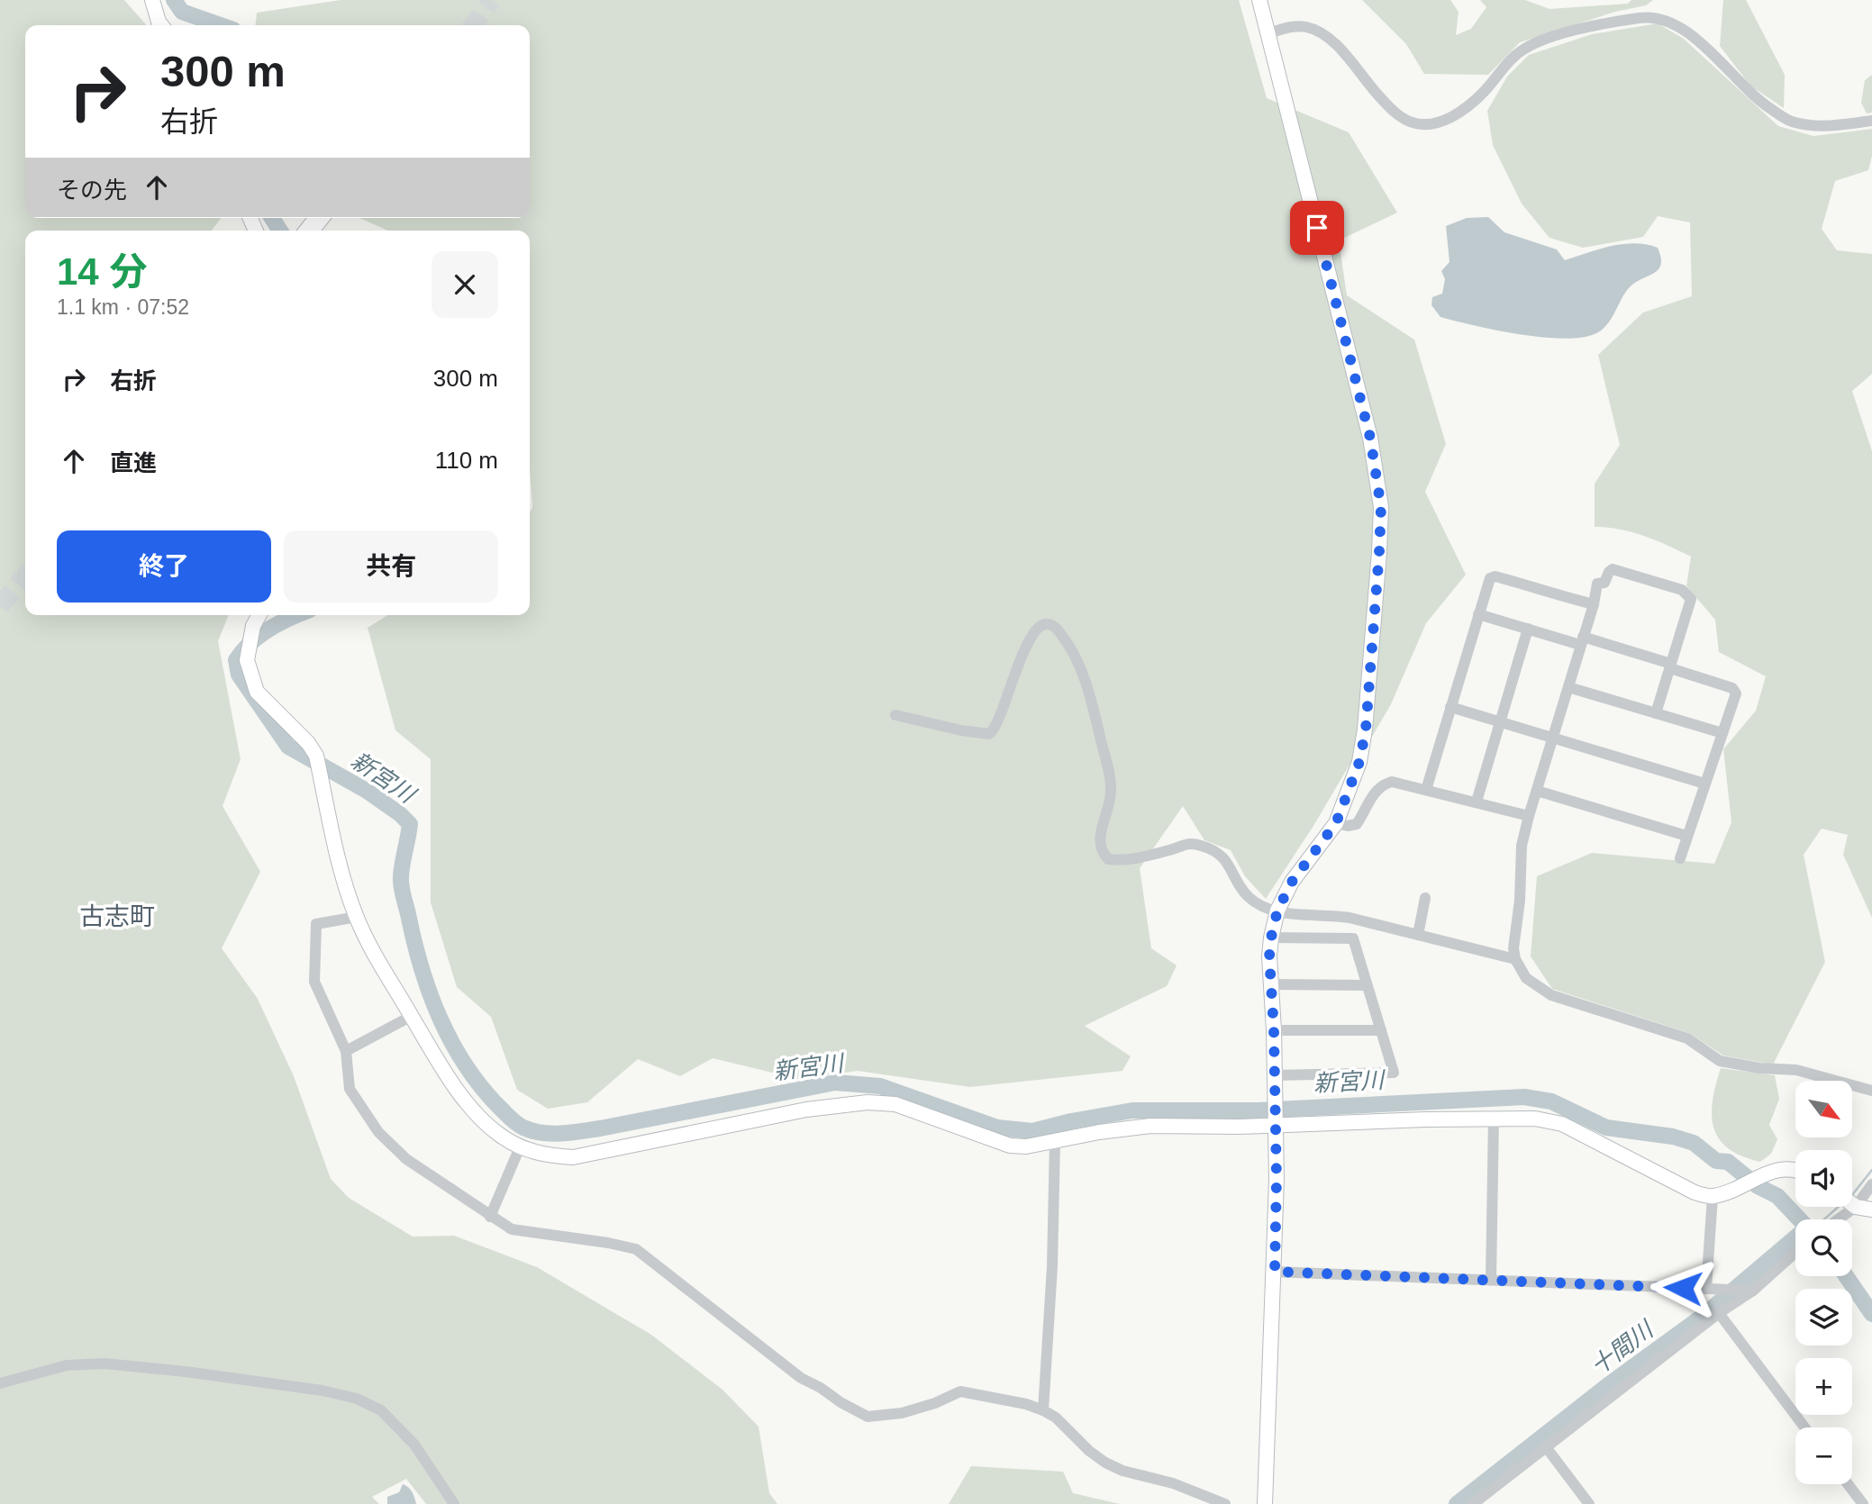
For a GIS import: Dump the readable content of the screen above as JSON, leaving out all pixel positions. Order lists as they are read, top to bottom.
{
  "districts": ["古志町"],
  "water": ["新宮川", "十間川"],
  "north": "bottom right",
  "page": {
    "turn": ["300 m", "右折"],
    "then": "その先",
    "heading": ["14 分", "1.1 km · 07:52"],
    "list": [
      {
        "name": "右折",
        "value": "300 m"
      },
      {
        "name": "直進",
        "value": "110 m"
      }
    ],
    "buttons": ["終了", "共有"],
    "map_buttons": ["+", "−"]
  }
}
